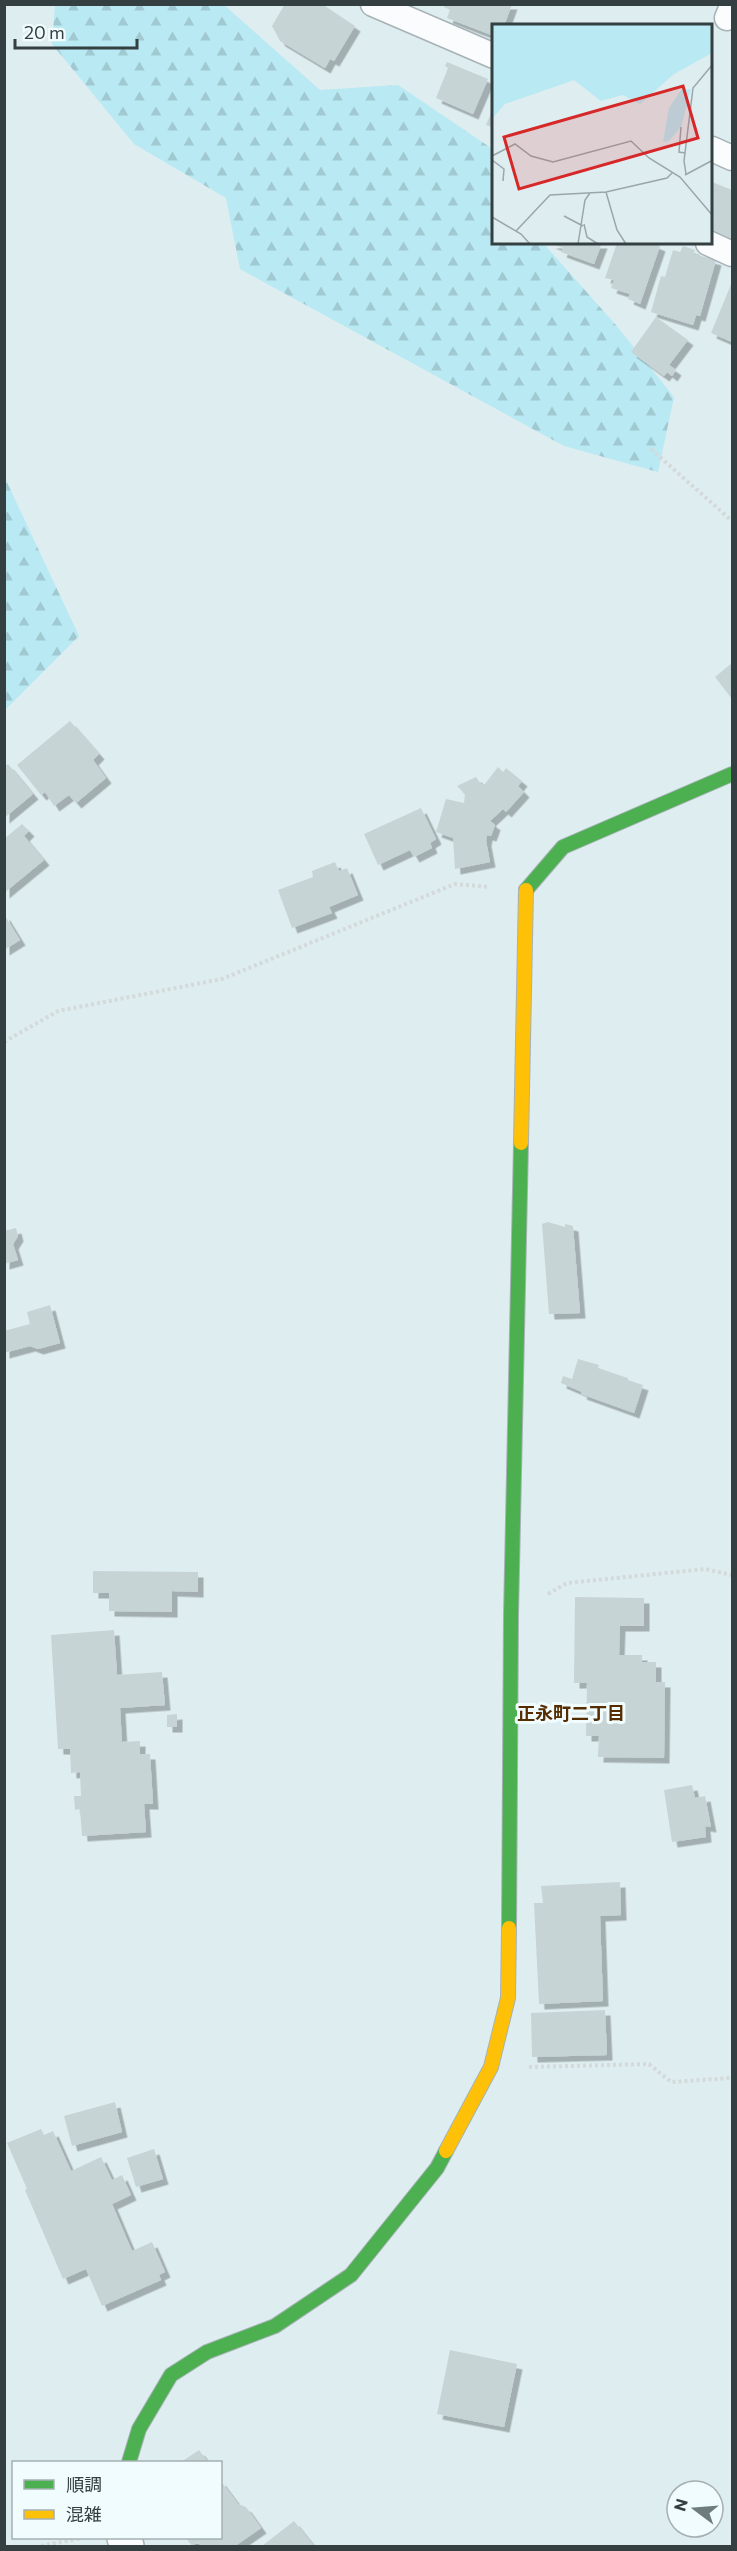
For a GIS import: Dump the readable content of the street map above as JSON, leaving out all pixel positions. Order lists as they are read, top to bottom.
{
  "districts": ["正永町二丁目"],
  "legend": ["順調", "混雑"],
  "scale_bar": "20 m",
  "north": "left"
}
